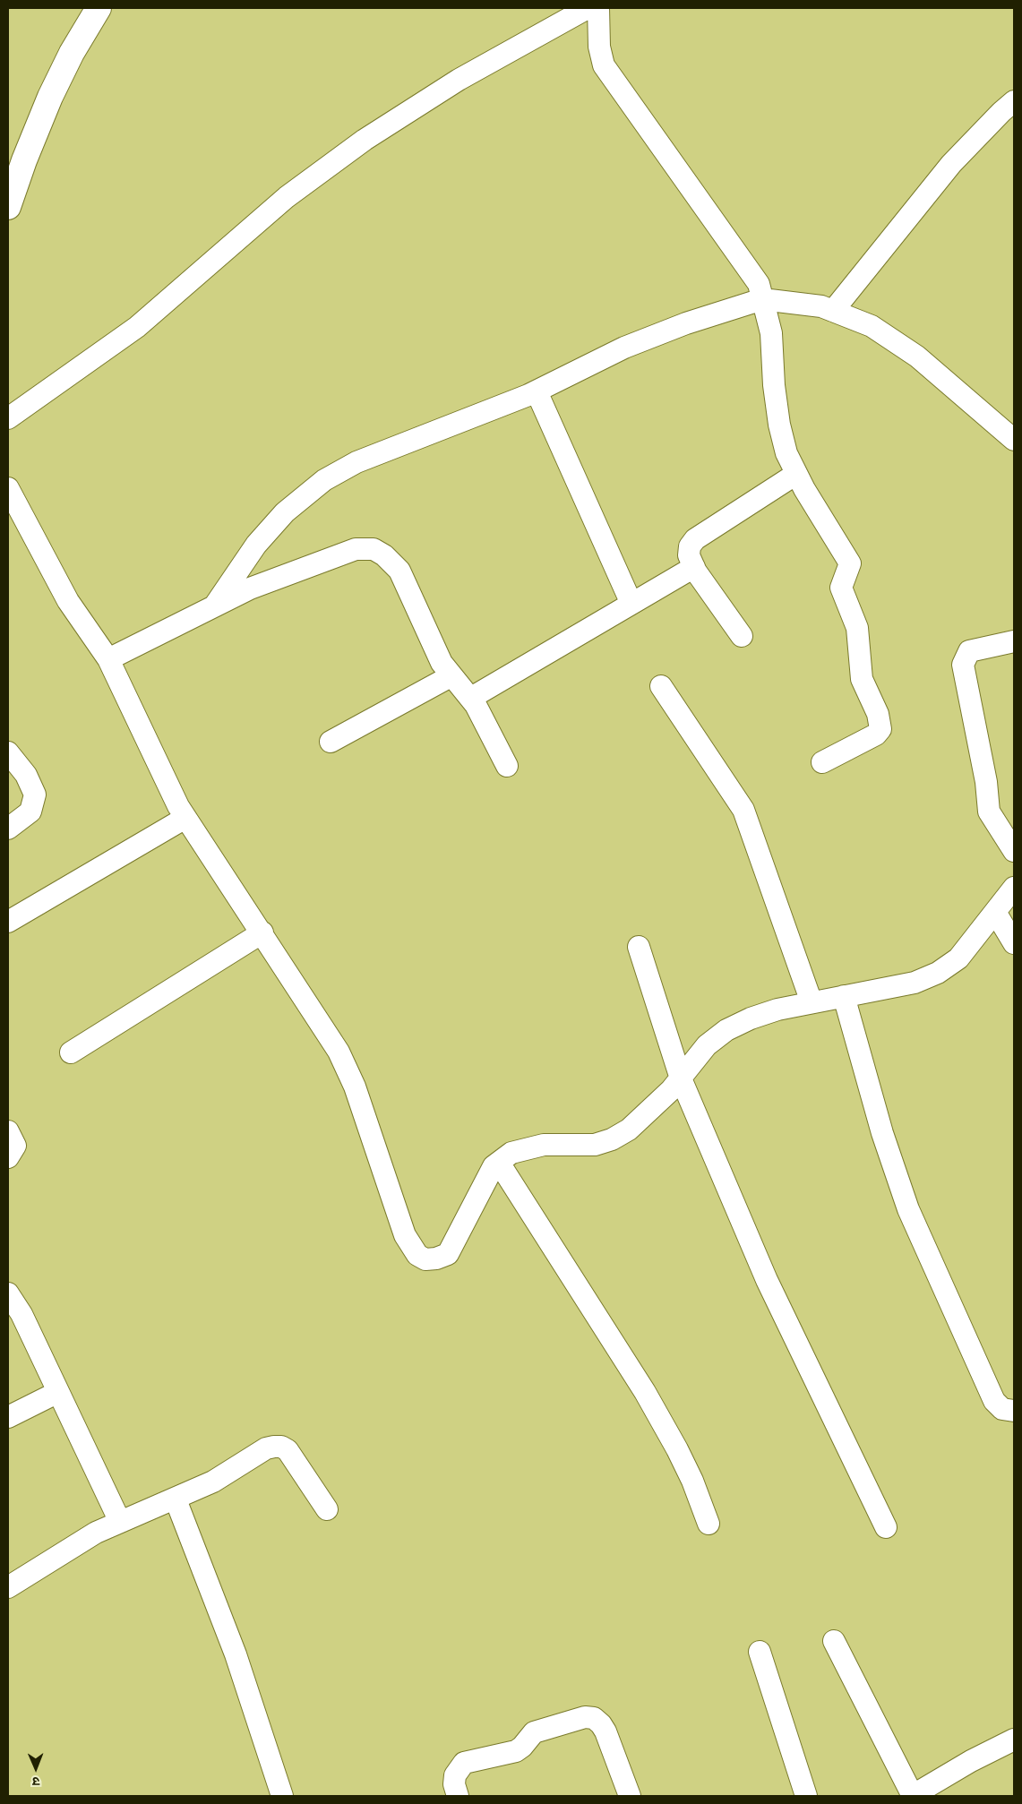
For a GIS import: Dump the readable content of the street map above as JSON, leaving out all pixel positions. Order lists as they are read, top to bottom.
{
  "north": "bottom"
}
